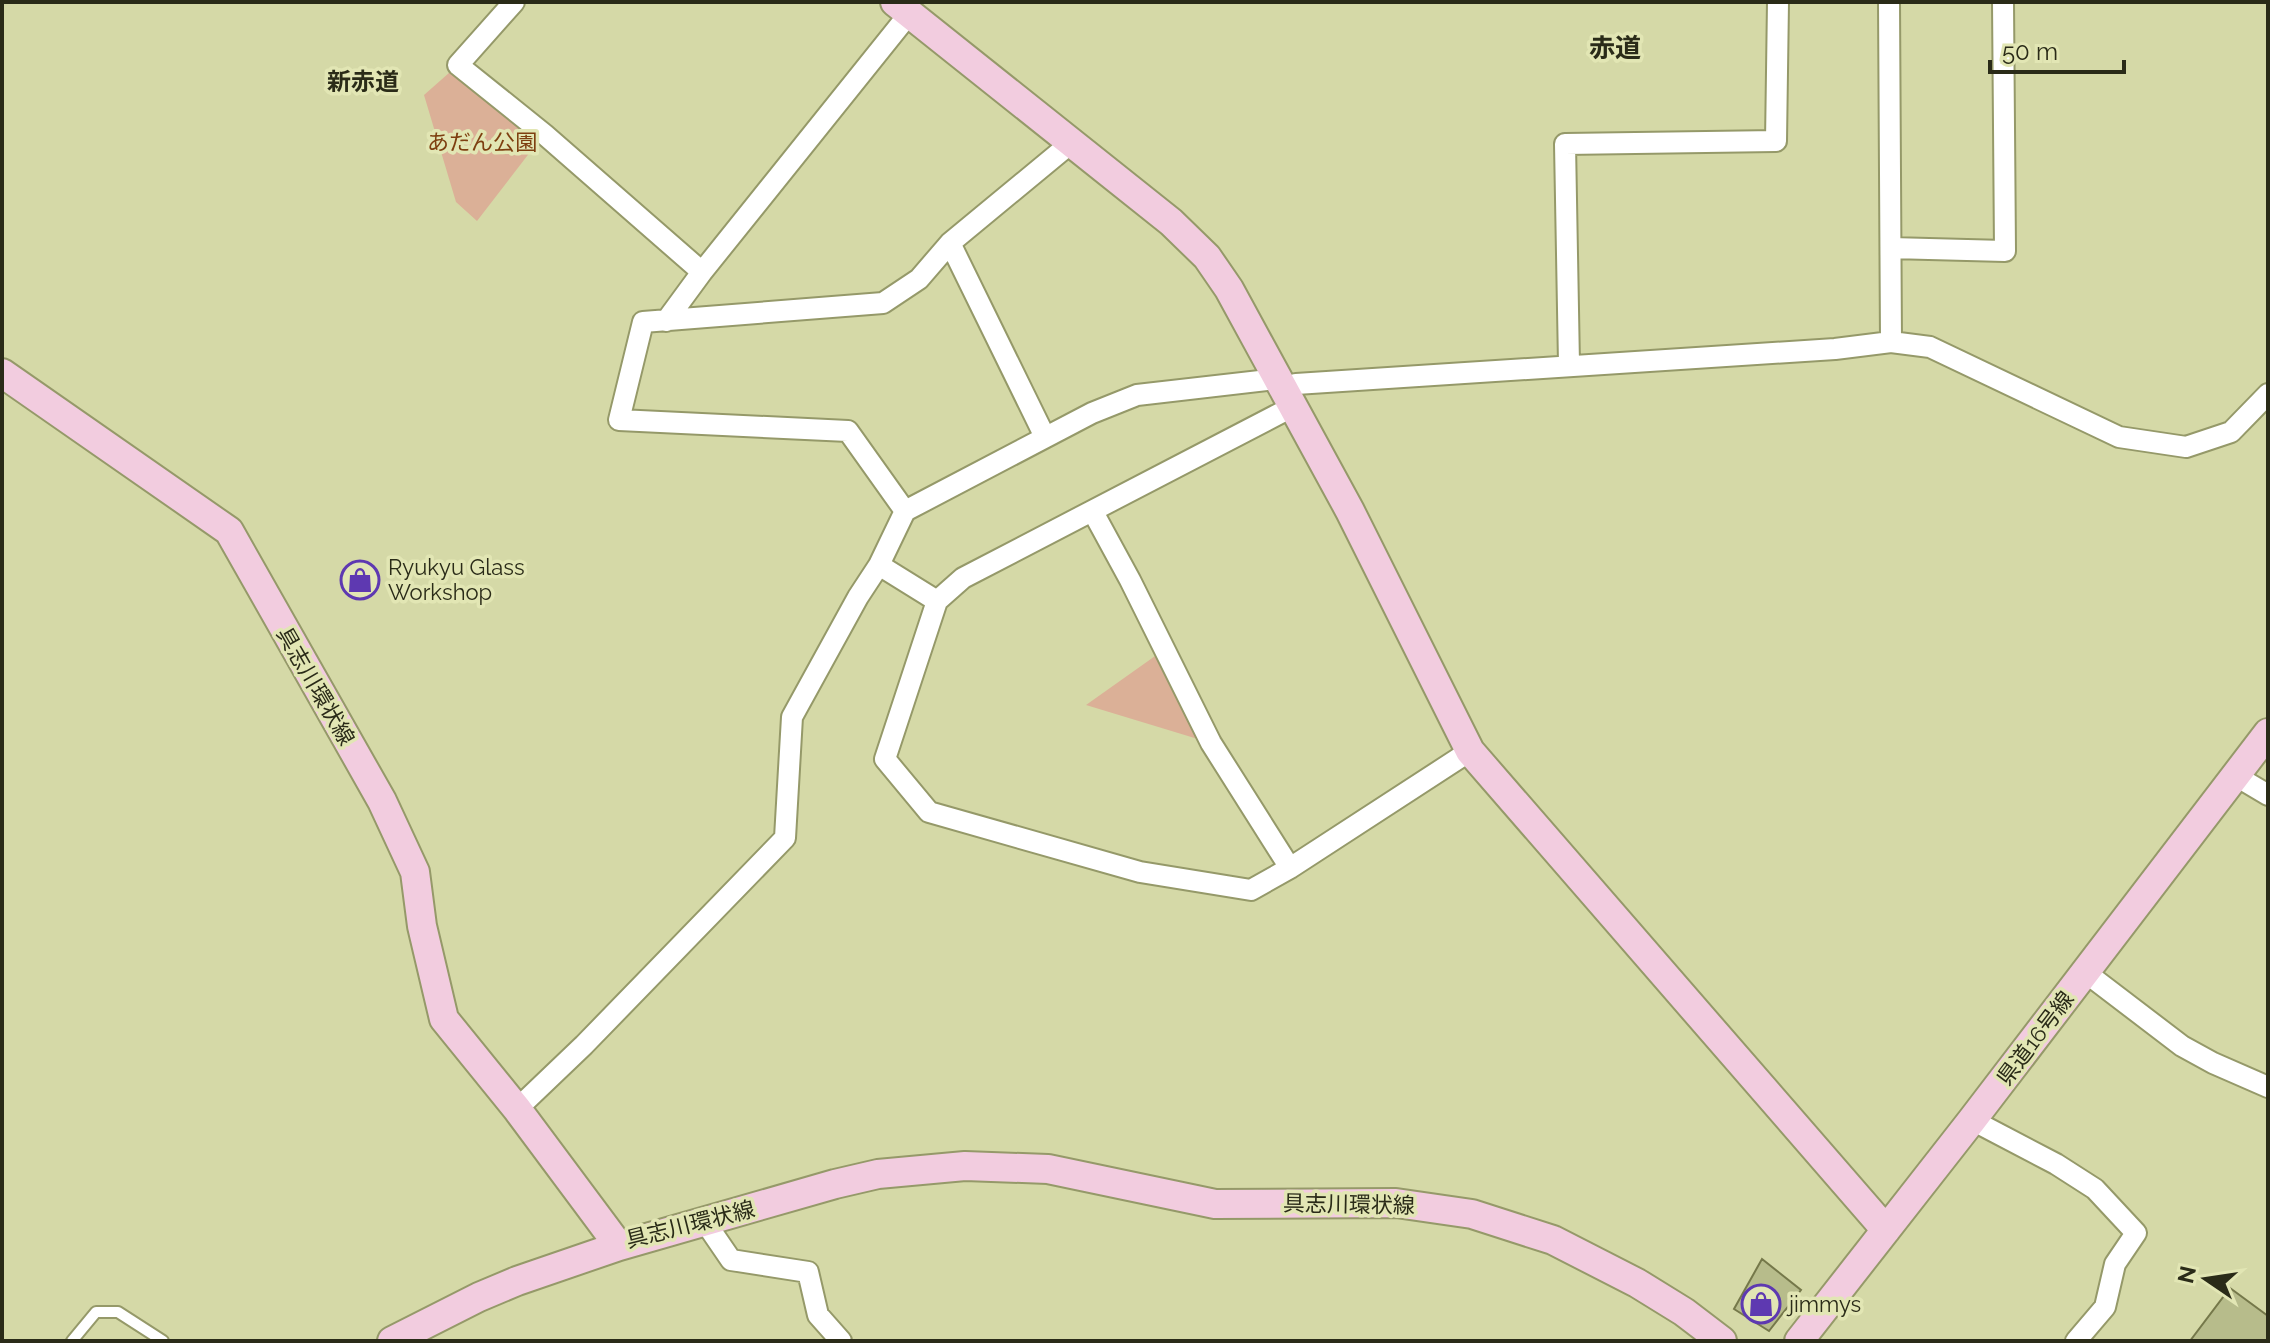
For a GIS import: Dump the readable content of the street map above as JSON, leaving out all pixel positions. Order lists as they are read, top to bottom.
{
  "streets": {
    "main road": ["具志川環状線", "県道16号線"]
  },
  "districts": ["赤道", "新赤道"],
  "parks": ["あだん公園"],
  "places": {
    "shop": ["Ryukyu Glass Workshop", "jimmys"]
  },
  "scale_bar": "50 m",
  "north": "left"
}
